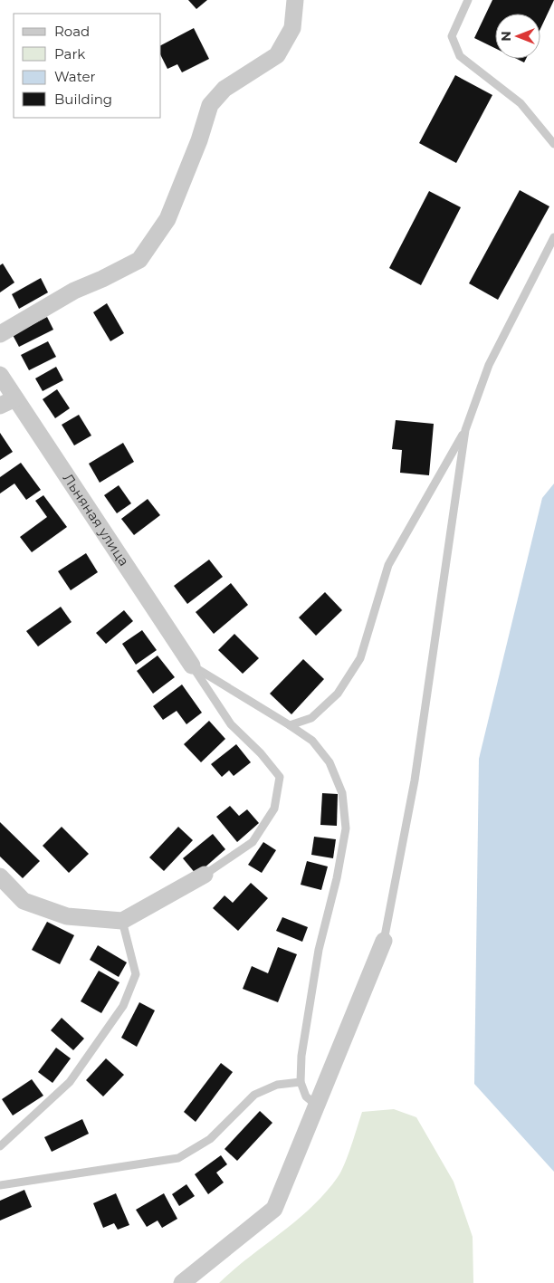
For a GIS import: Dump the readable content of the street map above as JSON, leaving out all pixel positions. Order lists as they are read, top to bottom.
{
  "streets": {
    "street": ["Льняная улица"]
  },
  "legend": [
    "Road",
    "Park",
    "Water",
    "Building"
  ],
  "north": "left"
}
